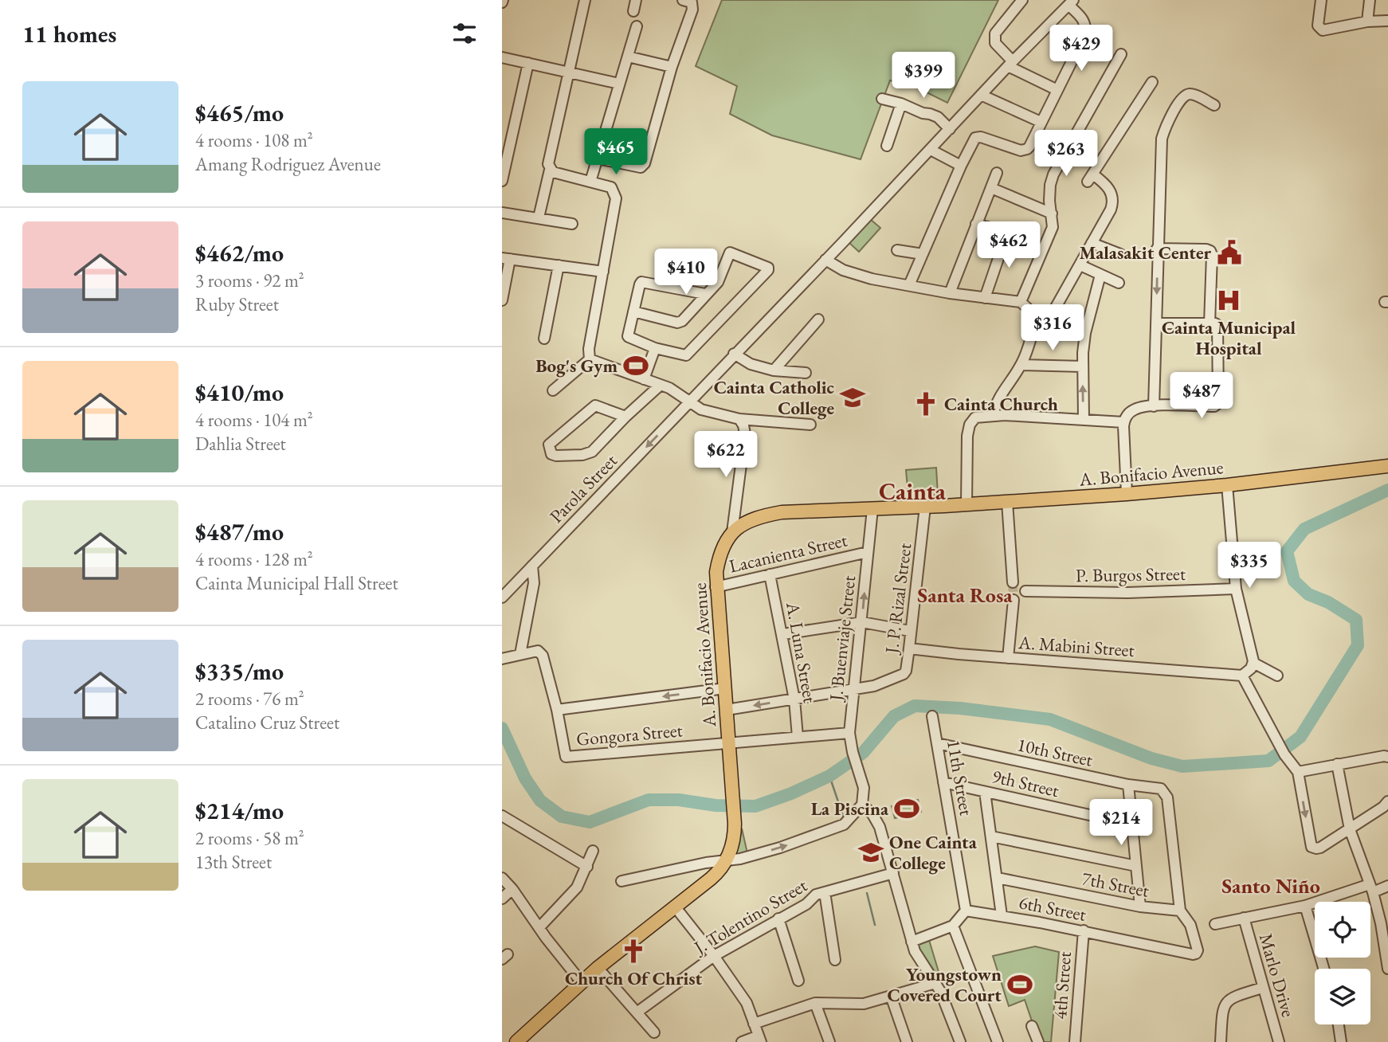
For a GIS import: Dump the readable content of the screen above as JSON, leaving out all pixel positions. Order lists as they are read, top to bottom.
{
  "streets": {
    "main road": ["A. Bonifacio Avenue"],
    "street": [
      "Parola Street",
      "Lacanienta Street",
      "P. Burgos Street",
      "J. P. Rizal Street",
      "J. Buenviaje Street",
      "A. Mabini Street",
      "A. Luna Street",
      "Gongora Street",
      "10th Street",
      "11th Street",
      "9th Street",
      "7th Street",
      "6th Street",
      "J. Tolentino Street",
      "Marlo Drive",
      "4th Street"
    ]
  },
  "crossings": [
    ["A. Bonifacio Avenue", "Lacanienta Street"],
    ["A. Bonifacio Avenue", "J. P. Rizal Street"],
    ["A. Bonifacio Avenue", "J. Buenviaje Street"],
    ["A. Bonifacio Avenue", "Gongora Street"],
    ["Lacanienta Street", "J. Buenviaje Street"],
    ["Lacanienta Street", "A. Luna Street"],
    ["J. P. Rizal Street", "J. Buenviaje Street"],
    ["J. P. Rizal Street", "A. Mabini Street"],
    ["J. P. Rizal Street", "A. Luna Street"],
    ["J. Buenviaje Street", "Gongora Street"],
    ["A. Luna Street", "Gongora Street"],
    ["10th Street", "11th Street"],
    ["10th Street", "7th Street"],
    ["10th Street", "6th Street"],
    ["11th Street", "9th Street"],
    ["11th Street", "6th Street"],
    ["7th Street", "6th Street"],
    ["6th Street", "4th Street"]
  ],
  "districts": ["Cainta", "Santa Rosa", "Santo Niño"],
  "places": {
    "public building": ["Malasakit Center"],
    "hospital": ["Cainta Municipal Hospital"],
    "sports": ["Bog's Gym", "La Piscina", "Youngstown Covered Court"],
    "school or university": ["Cainta Catholic College", "One Cainta College"],
    "church": ["Cainta Church", "Church Of Christ"]
  },
  "page": {
    "heading": "11 homes",
    "price": [
      "$429",
      "$399",
      "$465",
      "$263",
      "$462",
      "$410",
      "$316",
      "$487",
      "$622",
      "$335",
      "$214"
    ],
    "list": [
      {
        "name": "$465/mo",
        "note": "4 rooms · 108 m² · Amang Rodriguez Avenue"
      },
      {
        "name": "$462/mo",
        "note": "3 rooms · 92 m² · Ruby Street"
      },
      {
        "name": "$410/mo",
        "note": "4 rooms · 104 m² · Dahlia Street"
      },
      {
        "name": "$487/mo",
        "note": "4 rooms · 128 m² · Cainta Municipal Hall Street"
      },
      {
        "name": "$335/mo",
        "note": "2 rooms · 76 m² · Catalino Cruz Street"
      },
      {
        "name": "$214/mo",
        "note": "2 rooms · 58 m² · 13th Street"
      }
    ]
  }
}
